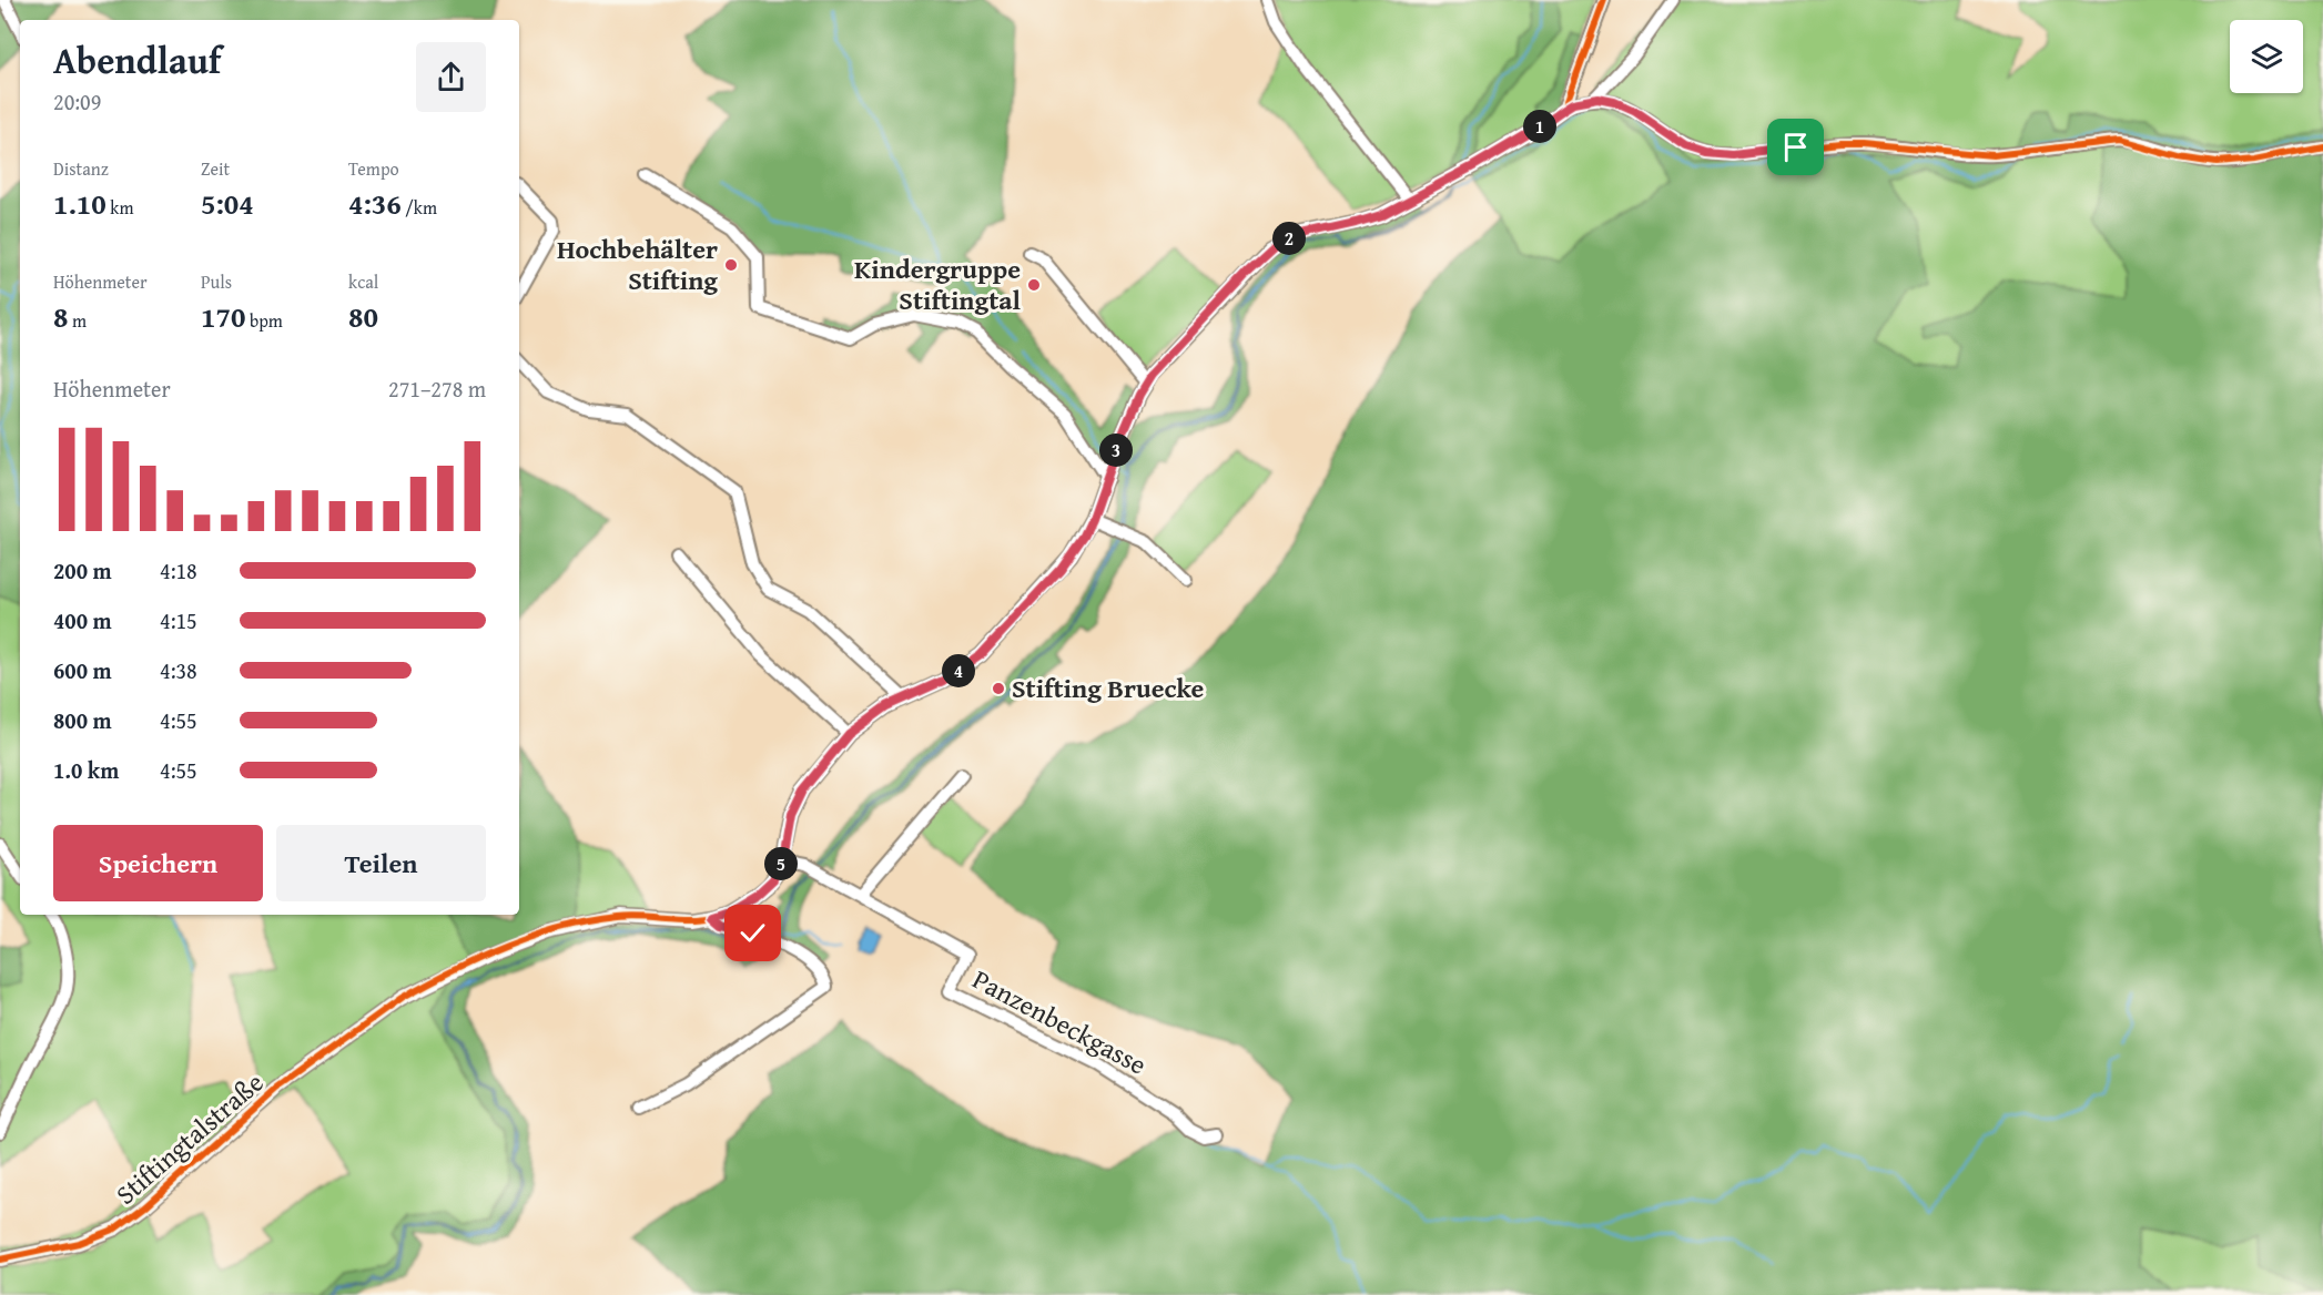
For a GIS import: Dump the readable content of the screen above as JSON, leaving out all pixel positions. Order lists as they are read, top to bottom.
{
  "streets": {
    "street": ["Panzenbeckgasse", "Stiftingtalstraße"]
  },
  "crossings": [
    ["Panzenbeckgasse", "Stiftingtalstraße"]
  ],
  "places": ["Hochbehälter Stifting", "Kindergruppe Stiftingtal", "Stifting Bruecke"],
  "page": {
    "heading": ["Abendlauf", "20:09"],
    "pins": [
      "1",
      "2",
      "3",
      "4",
      "5"
    ],
    "stats": [
      ["Distanz", "1.10 km"],
      ["Zeit", "5:04"],
      ["Tempo", "4:36 /km"],
      ["Höhenmeter", "8 m"],
      ["Puls", "170 bpm"],
      ["kcal", "80"]
    ],
    "chart": ["Höhenmeter", "271–278 m"],
    "list": [
      {
        "name": "200 m",
        "note": "4:18"
      },
      {
        "name": "400 m",
        "note": "4:15"
      },
      {
        "name": "600 m",
        "note": "4:38"
      },
      {
        "name": "800 m",
        "note": "4:55"
      },
      {
        "name": "1.0 km",
        "note": "4:55"
      }
    ],
    "buttons": ["Speichern", "Teilen"]
  }
}
